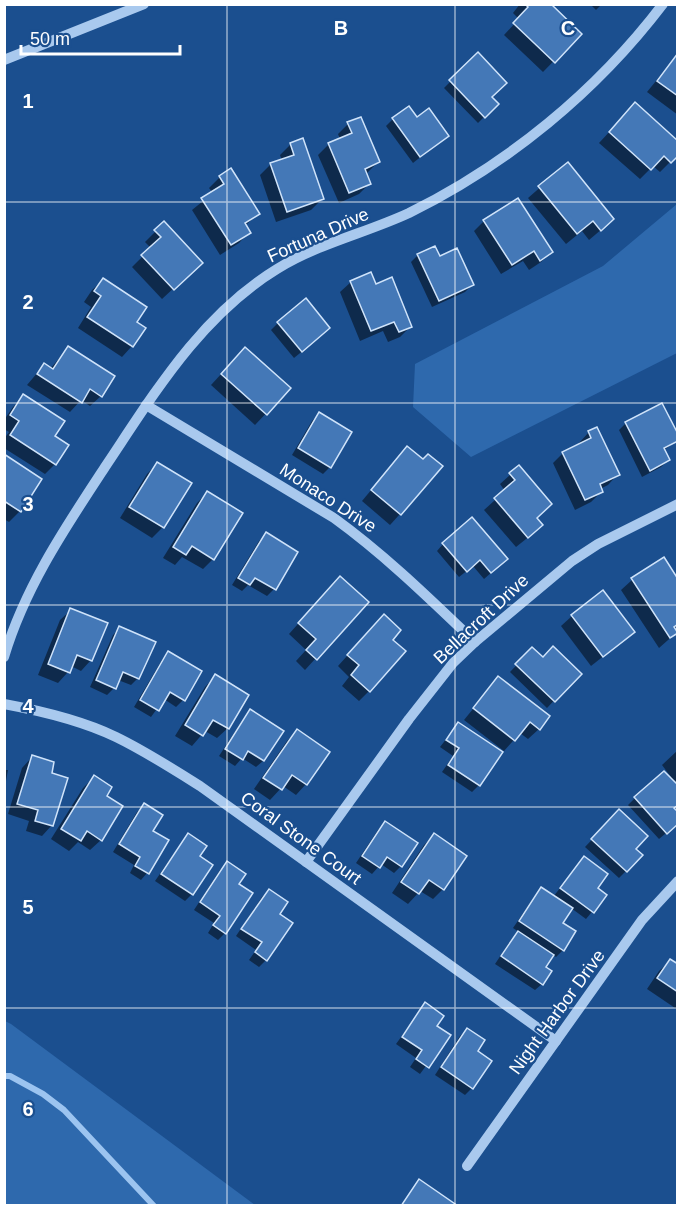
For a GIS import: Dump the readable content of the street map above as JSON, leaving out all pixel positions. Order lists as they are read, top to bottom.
{
  "streets": {
    "street": [
      "Fortuna Drive",
      "Monaco Drive",
      "Bellacroft Drive",
      "Coral Stone Court",
      "Night Harbor Drive"
    ]
  },
  "crossings": [
    ["Fortuna Drive", "Monaco Drive"],
    ["Monaco Drive", "Bellacroft Drive"],
    ["Bellacroft Drive", "Coral Stone Court"],
    ["Coral Stone Court", "Night Harbor Drive"]
  ],
  "scale_bar": "50 m",
  "grid": {
    "columns": ["B", "C"],
    "rows": [
      "1",
      "2",
      "3",
      "4",
      "5",
      "6"
    ]
  }
}
